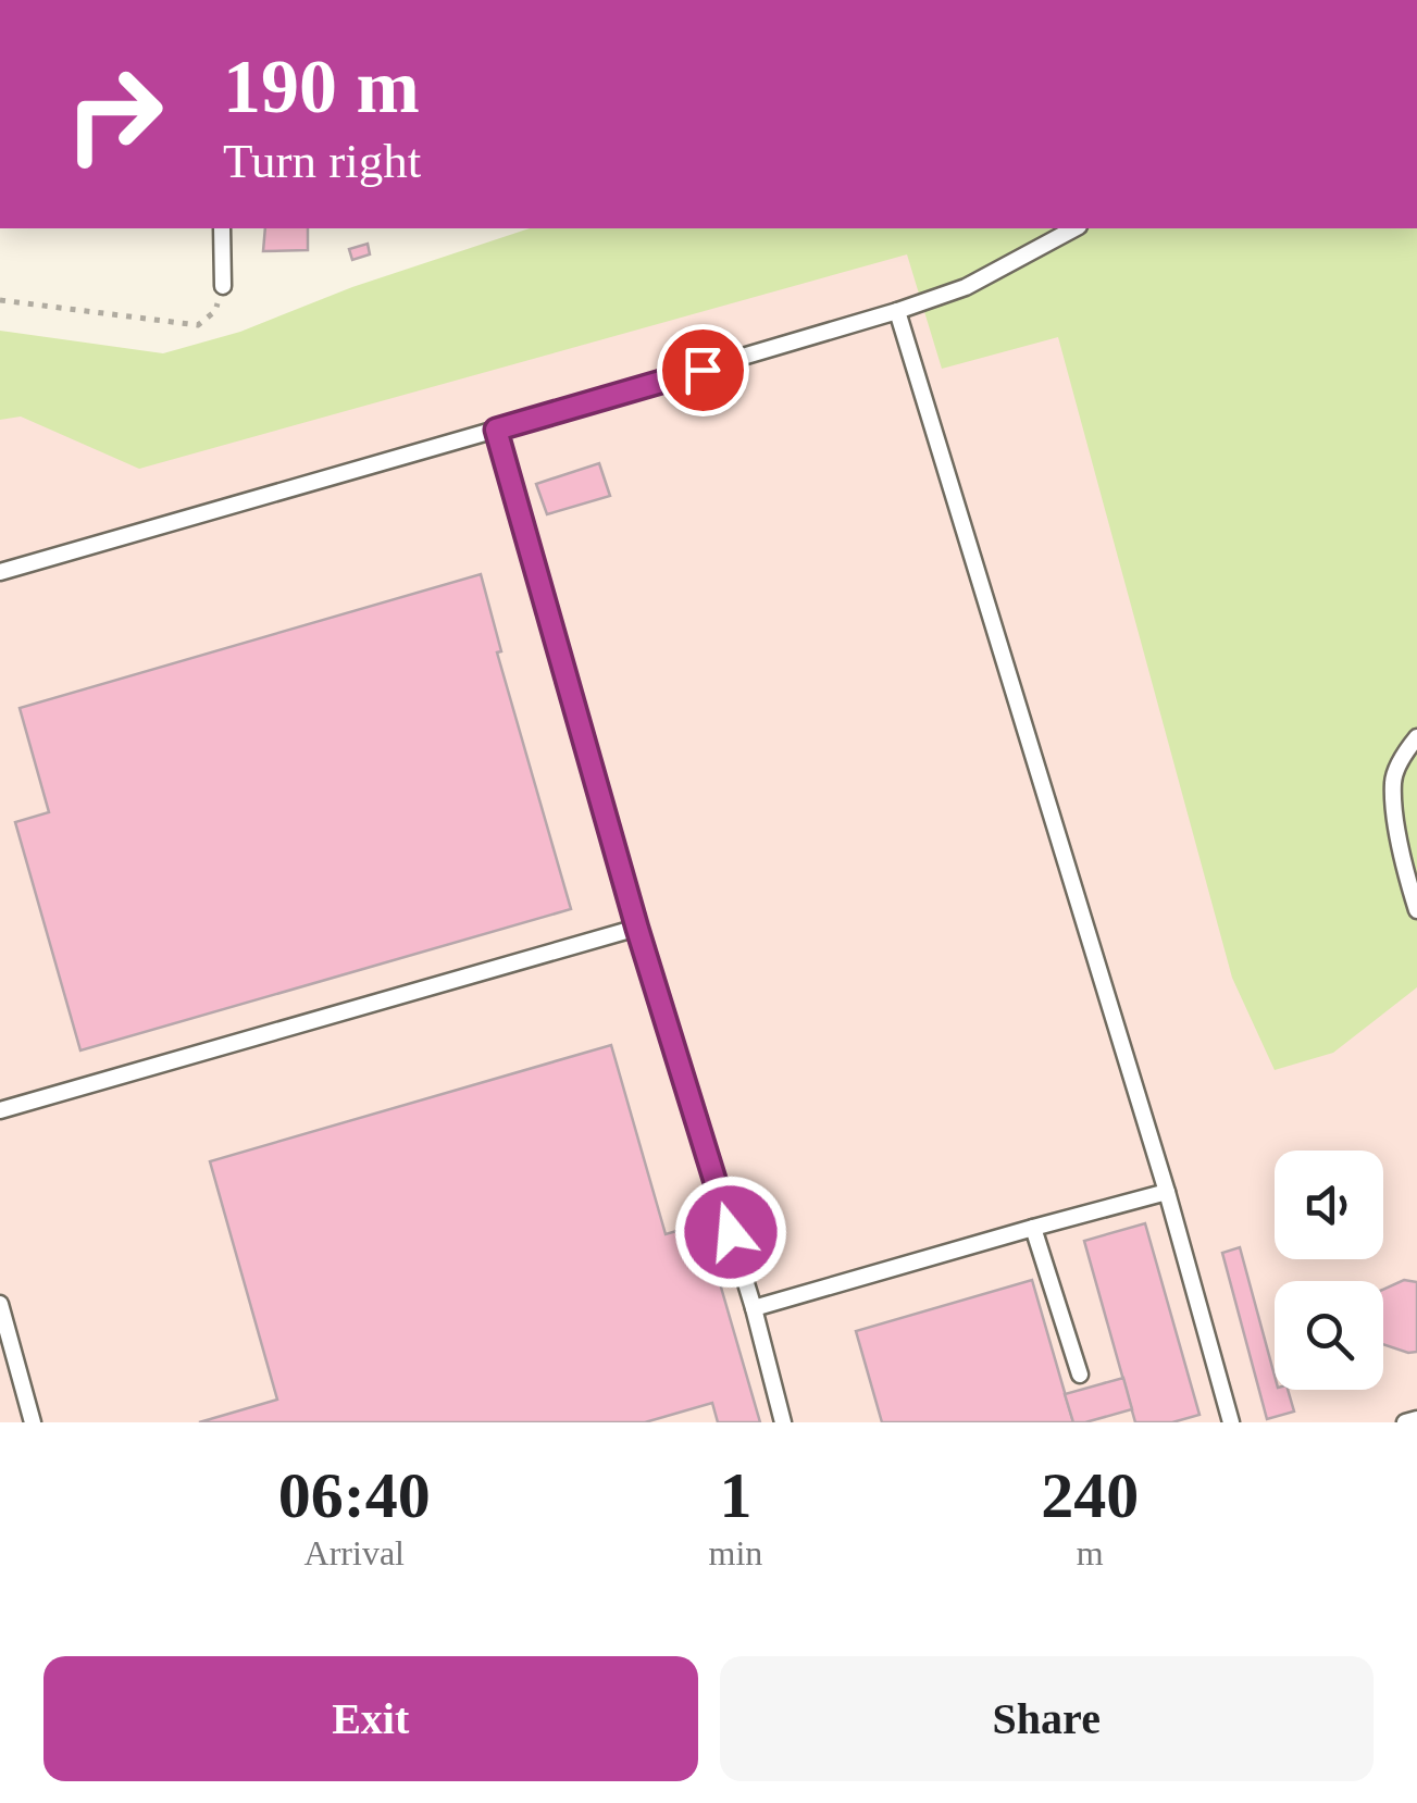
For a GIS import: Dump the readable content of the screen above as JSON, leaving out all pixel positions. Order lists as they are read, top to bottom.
{
  "page": {
    "turn": ["190 m", "Turn right"],
    "eta": [
      "06:40",
      "Arrival",
      "1",
      "min",
      "240",
      "m"
    ],
    "buttons": ["Exit", "Share"]
  }
}
